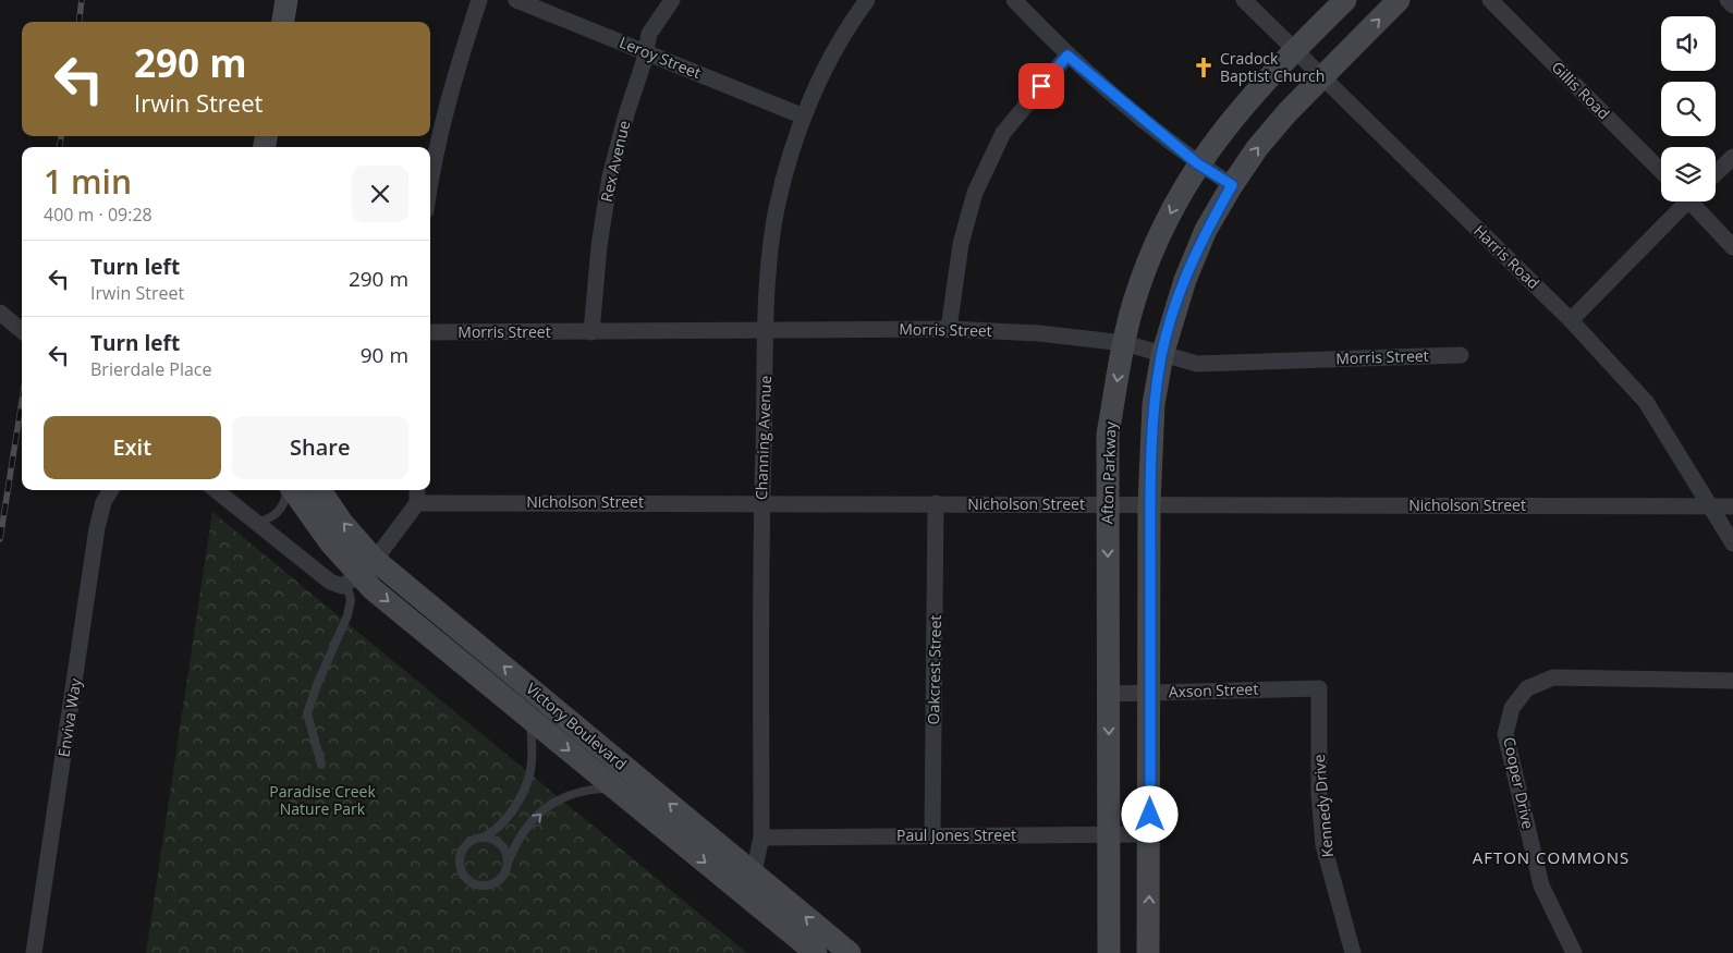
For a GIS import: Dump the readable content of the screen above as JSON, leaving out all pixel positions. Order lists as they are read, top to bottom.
{
  "streets": {
    "street": [
      "Leroy Street",
      "Gillis Road",
      "Rex Avenue",
      "Harris Road",
      "Morris Street",
      "Channing Avenue",
      "Afton Parkway",
      "Nicholson Street",
      "Oakcrest Street",
      "Axson Street",
      "Enviva Way",
      "Victory Boulevard",
      "Cooper Drive",
      "Kennedy Drive",
      "Paul Jones Street"
    ]
  },
  "crossings": [
    ["Leroy Street", "Rex Avenue"],
    ["Leroy Street", "Channing Avenue"],
    ["Rex Avenue", "Morris Street"],
    ["Harris Road", "Afton Parkway"],
    ["Harris Road", "Nicholson Street"],
    ["Morris Street", "Channing Avenue"],
    ["Morris Street", "Afton Parkway"],
    ["Channing Avenue", "Nicholson Street"],
    ["Channing Avenue", "Victory Boulevard"],
    ["Channing Avenue", "Paul Jones Street"],
    ["Afton Parkway", "Nicholson Street"],
    ["Afton Parkway", "Axson Street"],
    ["Afton Parkway", "Paul Jones Street"],
    ["Nicholson Street", "Oakcrest Street"],
    ["Oakcrest Street", "Paul Jones Street"],
    ["Axson Street", "Kennedy Drive"]
  ],
  "districts": ["AFTON COMMONS"],
  "parks": ["Paradise Creek Nature Park"],
  "places": {
    "church": ["Cradock Baptist Church"]
  },
  "page": {
    "turn": ["290 m", "Irwin Street"],
    "heading": ["1 min", "400 m · 09:28"],
    "list": [
      {
        "name": "Turn left",
        "note": "Irwin Street",
        "value": "290 m"
      },
      {
        "name": "Turn left",
        "note": "Brierdale Place",
        "value": "90 m"
      }
    ],
    "buttons": ["Exit", "Share"]
  }
}
